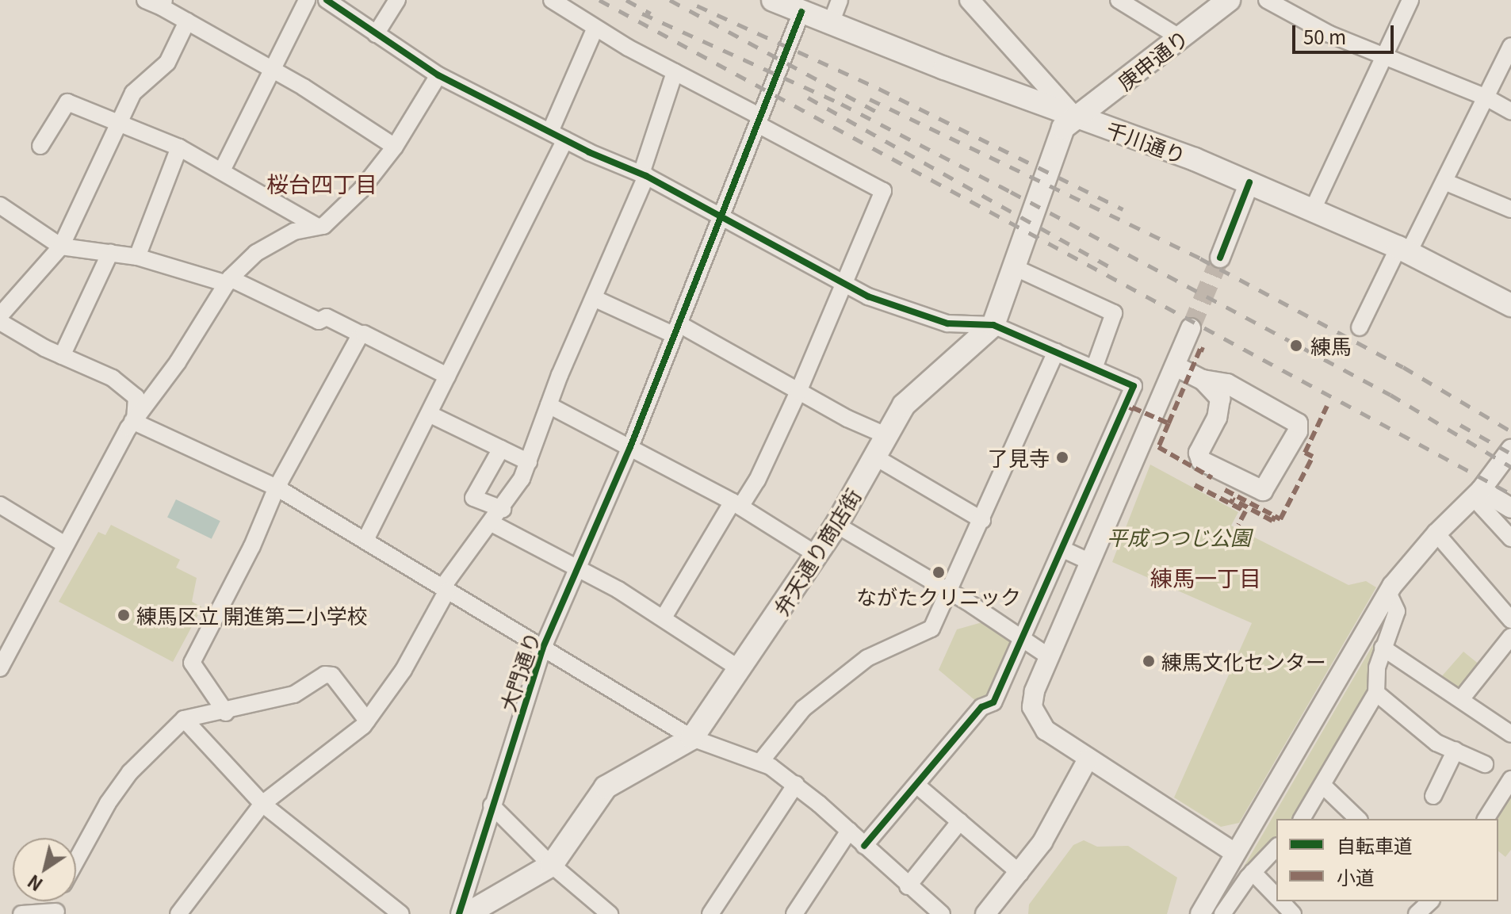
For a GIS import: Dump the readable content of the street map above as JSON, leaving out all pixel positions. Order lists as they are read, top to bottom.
{
  "streets": {
    "main road": ["庚申通り", "千川通り", "弁天通り商店街"],
    "street": ["大門通り"]
  },
  "crossings": [
    ["庚申通り", "千川通り"],
    ["千川通り", "大門通り"]
  ],
  "districts": ["桜台四丁目", "練馬一丁目"],
  "parks": ["平成つつじ公園"],
  "places": [
    "練馬",
    "了見寺",
    "ながたクリニック",
    "練馬区立 開進第二小学校",
    "練馬文化センター"
  ],
  "legend": ["自転車道", "小道"],
  "scale_bar": "50 m",
  "north": "bottom left"
}
